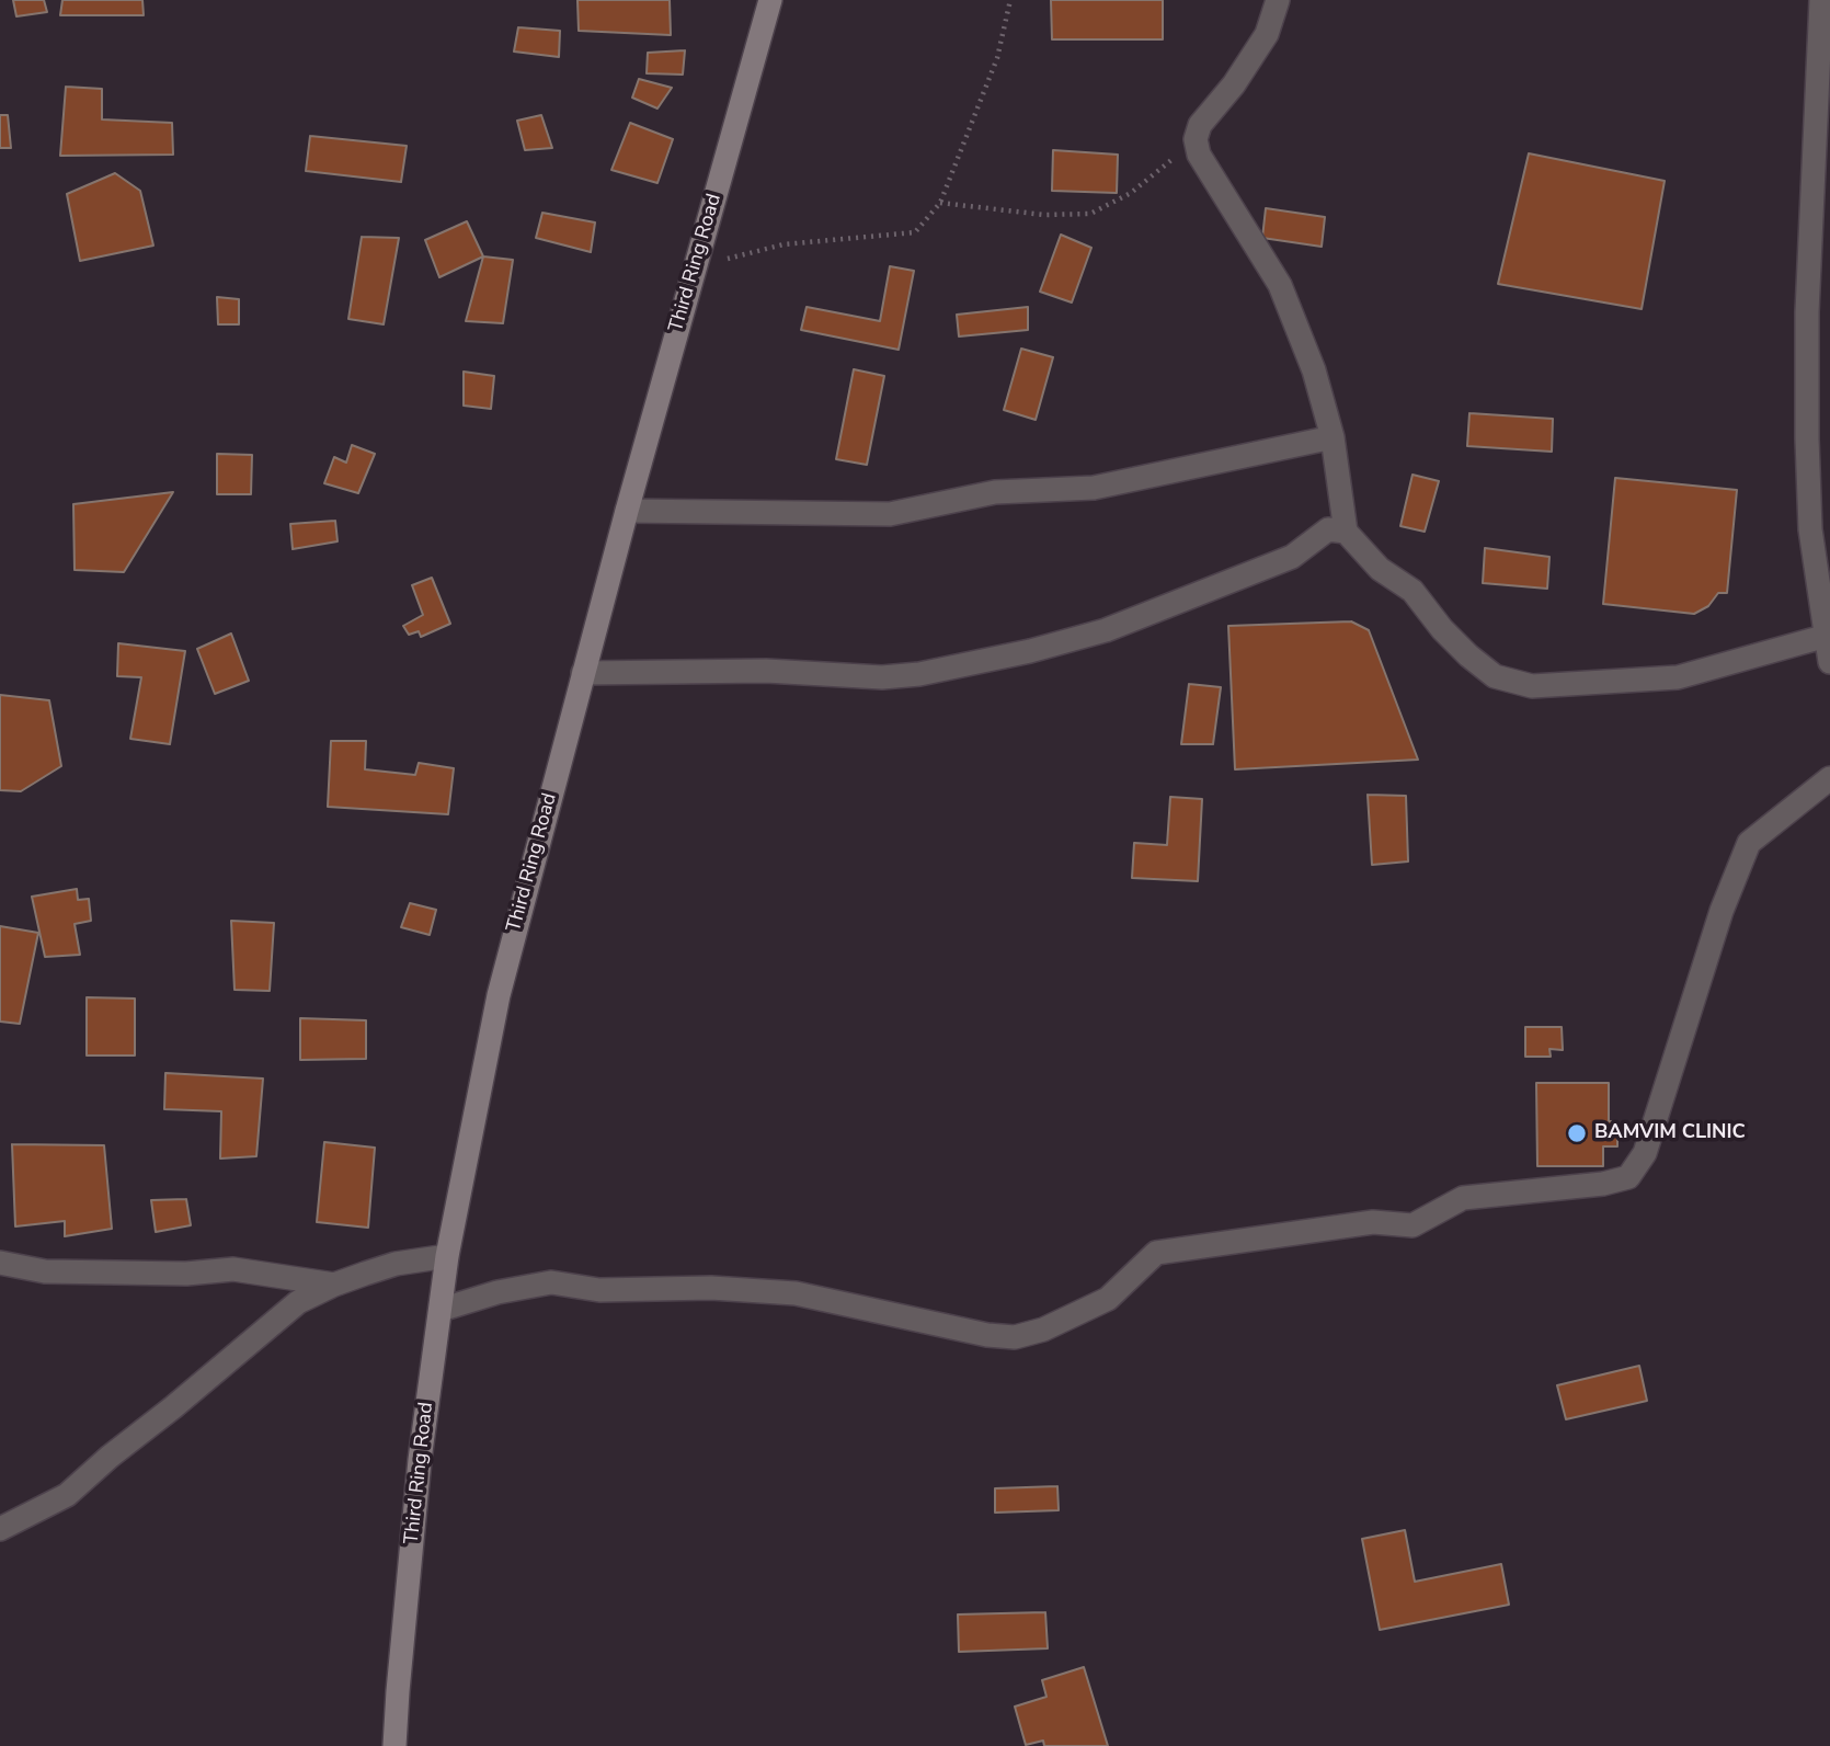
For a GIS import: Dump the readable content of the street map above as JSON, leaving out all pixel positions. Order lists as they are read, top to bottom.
{
  "streets": {
    "street": ["Third Ring Road"]
  },
  "places": ["BAMVIM CLINIC"]
}
